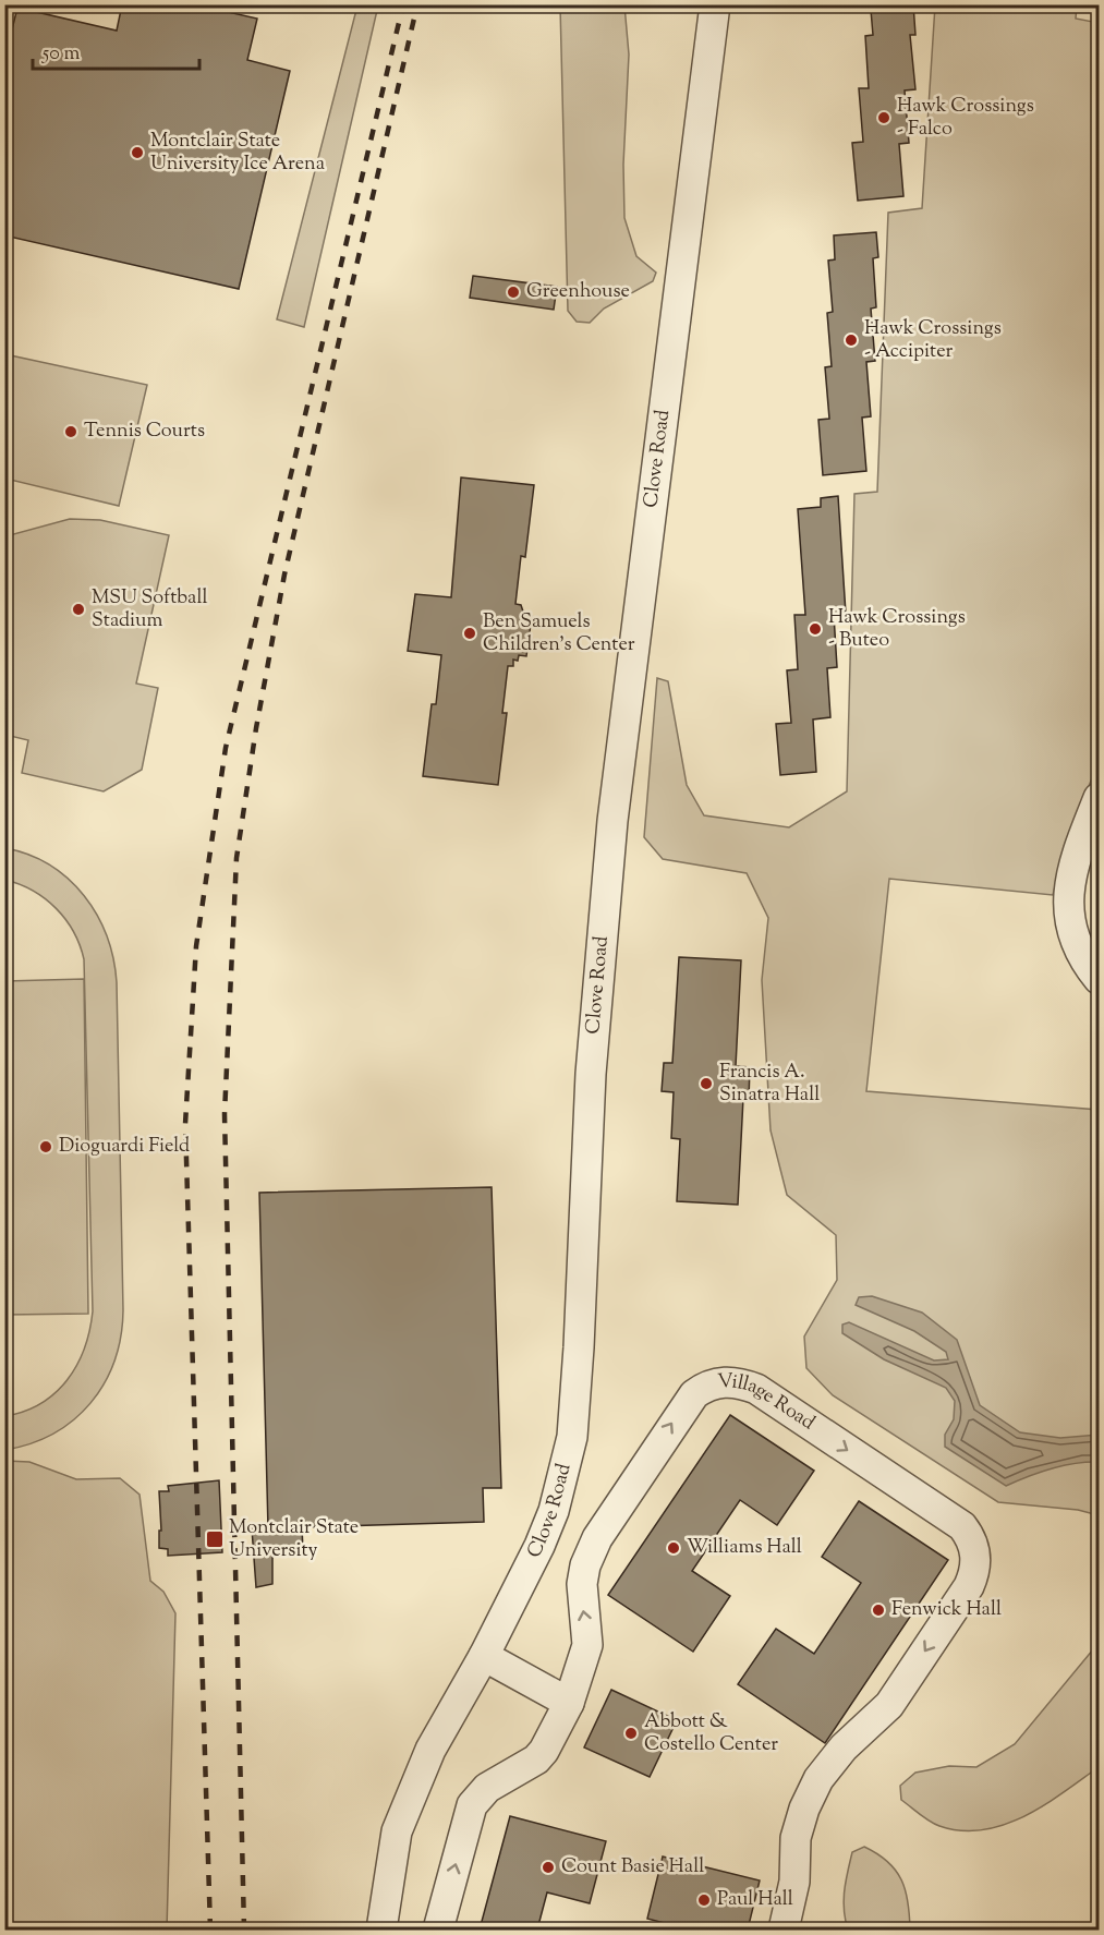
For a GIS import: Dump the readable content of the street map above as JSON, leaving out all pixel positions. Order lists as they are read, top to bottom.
{
  "streets": {
    "street": ["Clove Road", "Village Road"]
  },
  "places": {
    "other": [
      "Hawk Crossings - Falco",
      "Montclair State University Ice Arena",
      "Greenhouse",
      "Hawk Crossings - Accipiter",
      "Tennis Courts",
      "MSU Softball Stadium",
      "Hawk Crossings - Buteo",
      "Ben Samuels Children's Center",
      "Francis A. Sinatra Hall",
      "Dioguardi Field",
      "Williams Hall",
      "Fenwick Hall",
      "Abbott & Costello Center",
      "Count Basie Hall",
      "Paul Hall"
    ],
    "transit": ["Montclair State University"]
  },
  "scale_bar": "50 m"
}
